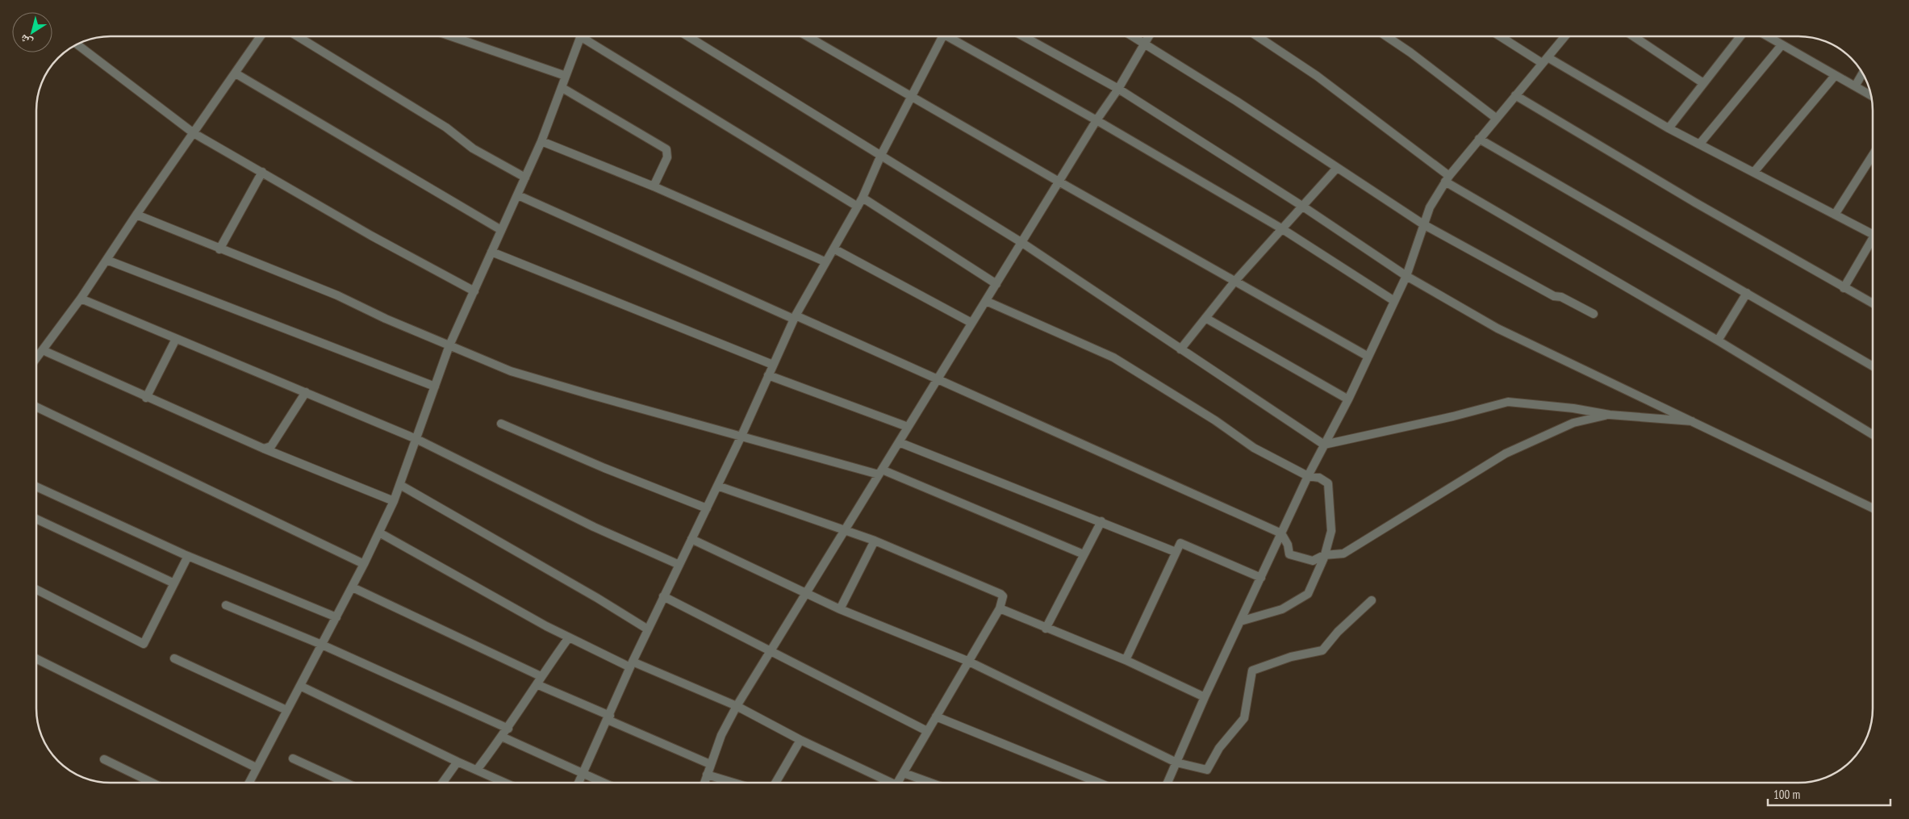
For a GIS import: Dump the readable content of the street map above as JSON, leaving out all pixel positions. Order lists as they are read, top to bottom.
{
  "scale_bar": "100 m",
  "north": "bottom left"
}
